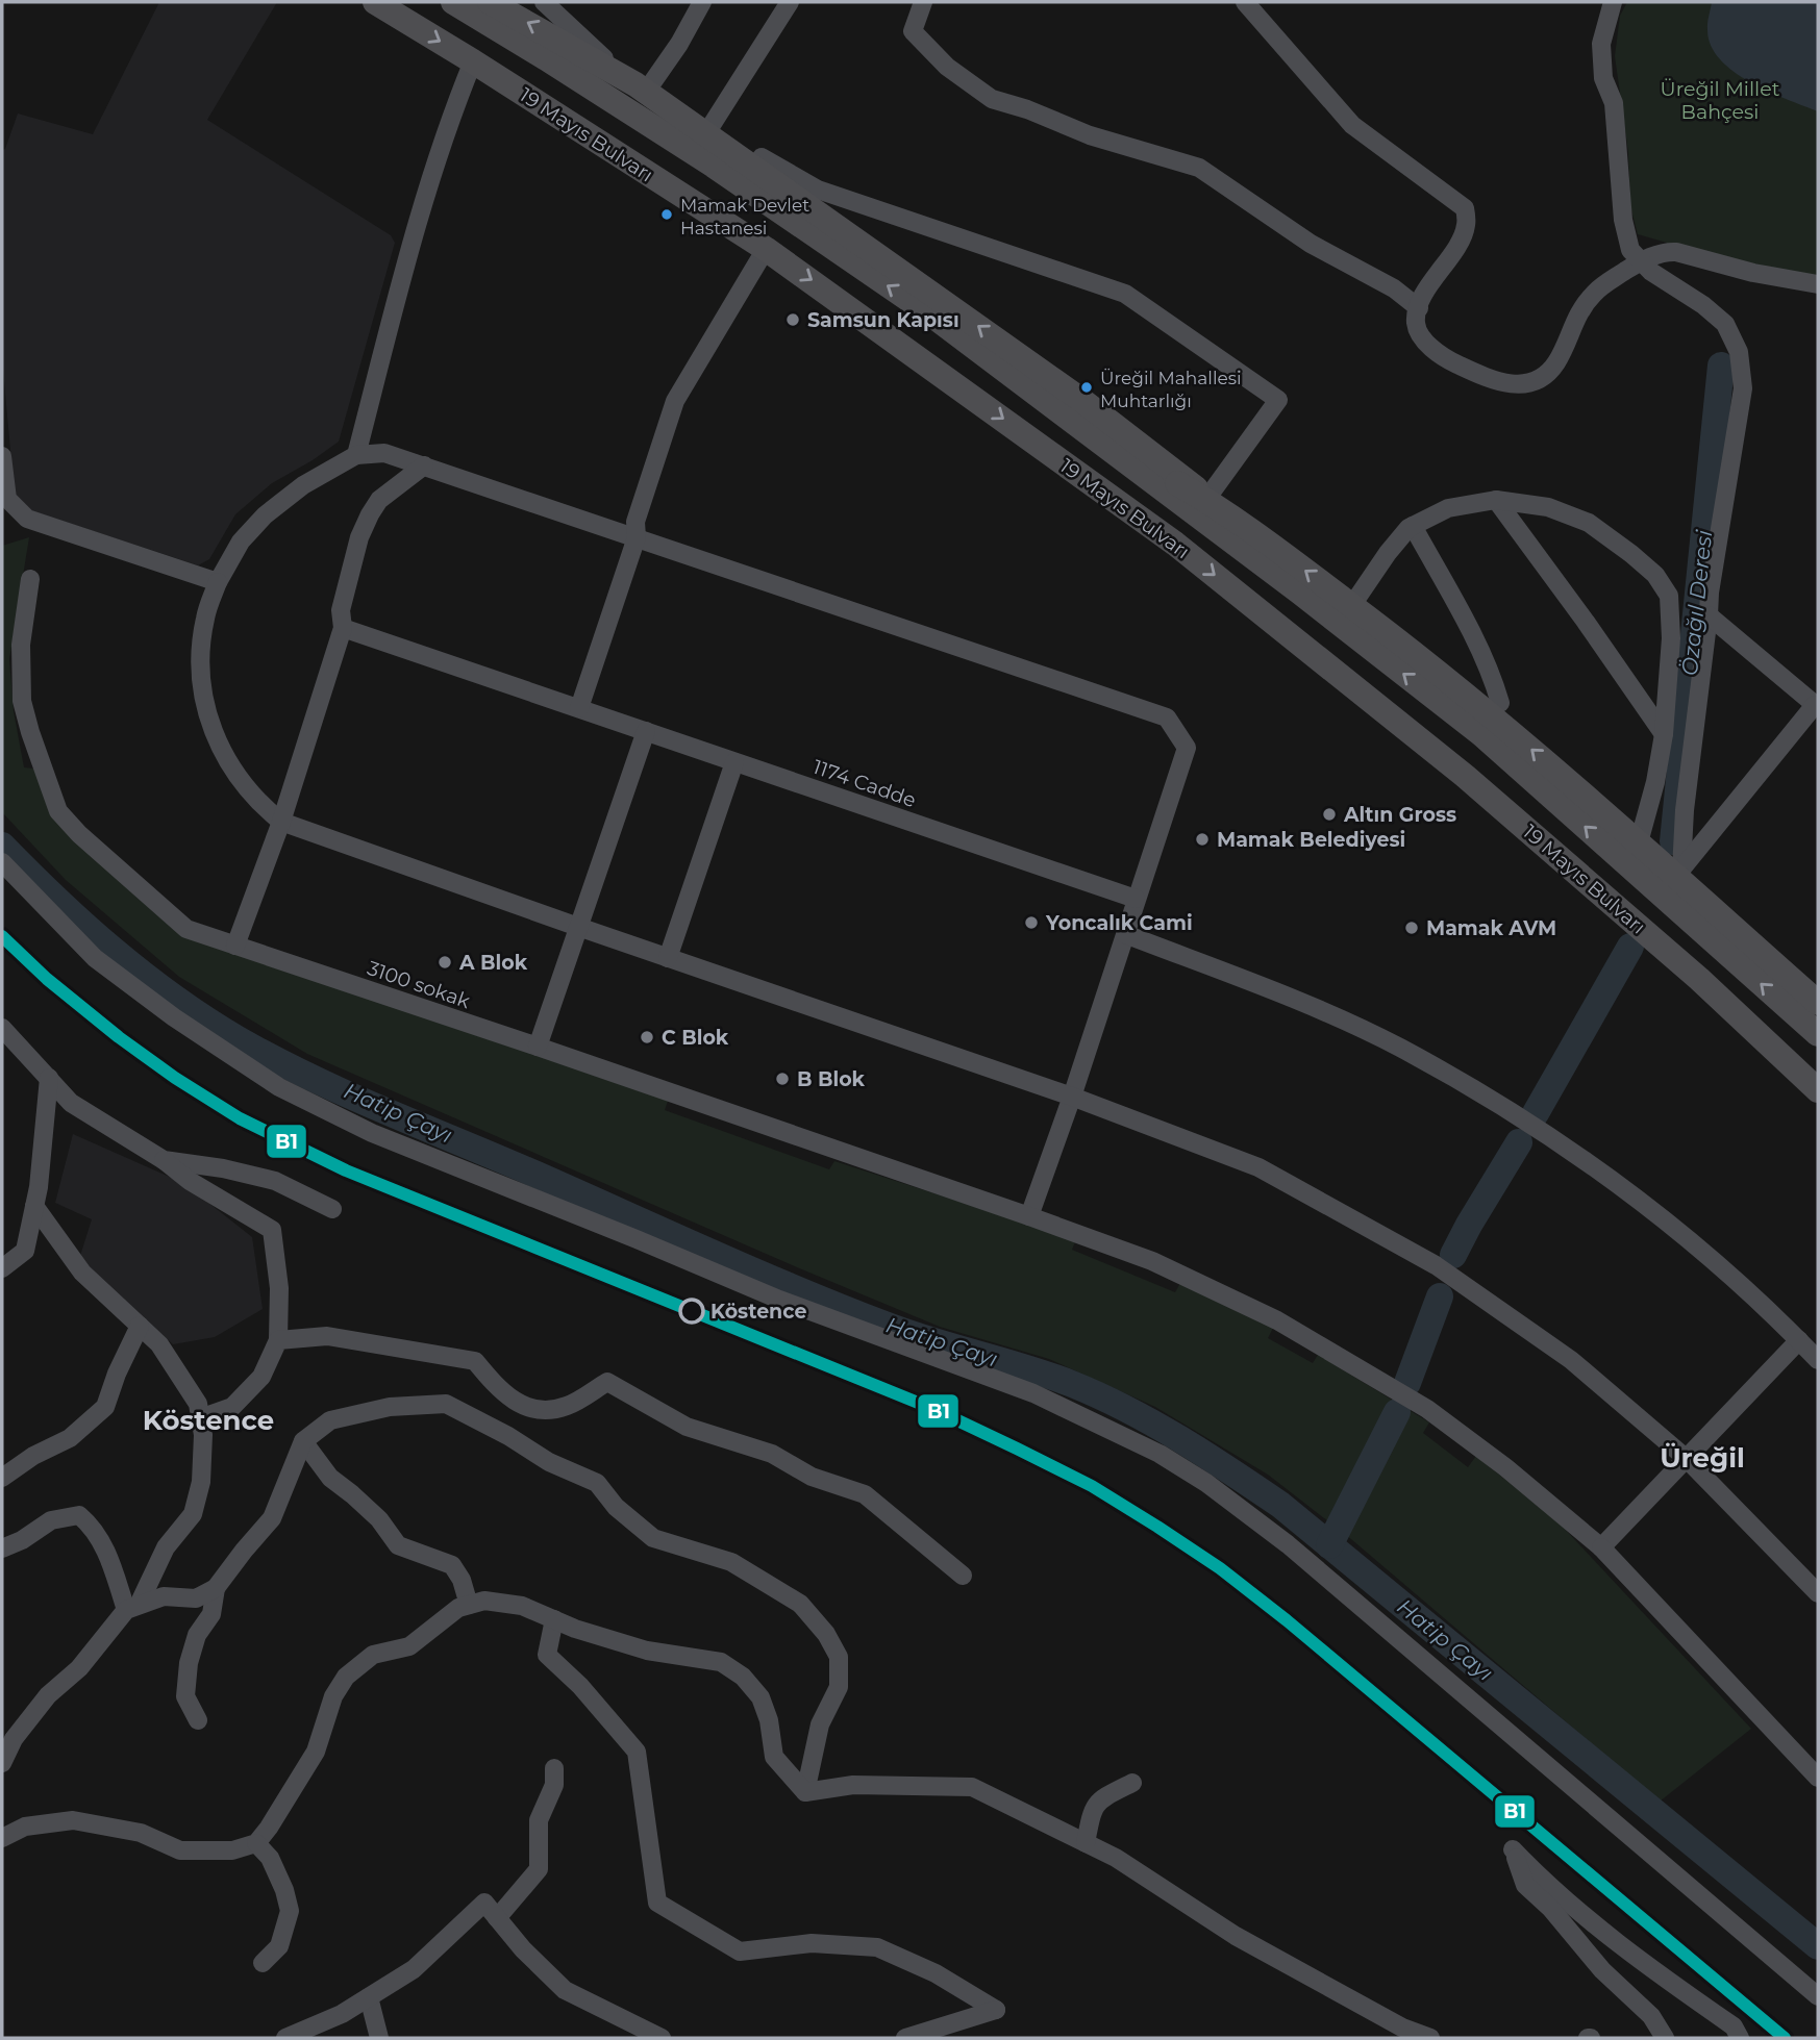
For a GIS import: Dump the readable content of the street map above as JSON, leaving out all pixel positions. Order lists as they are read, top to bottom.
{
  "streets": {
    "highway": ["19 Mayıs Bulvarı"],
    "street": ["1174 Cadde", "3100 sokak"]
  },
  "districts": ["Köstence", "Üreğil"],
  "water": ["Özağıl Deresi", "Hatip Çayı"],
  "parks": ["Üreğil Millet Bahçesi"],
  "places": [
    "Mamak Devlet Hastanesi",
    "Samsun Kapısı",
    "Üreğil Mahallesi Muhtarlığı",
    "Altın Gross",
    "Mamak Belediyesi",
    "Yoncalık Cami",
    "Mamak AVM",
    "A Blok",
    "C Blok",
    "B Blok",
    "Köstence"
  ],
  "lines": ["transit line B1"]
}
